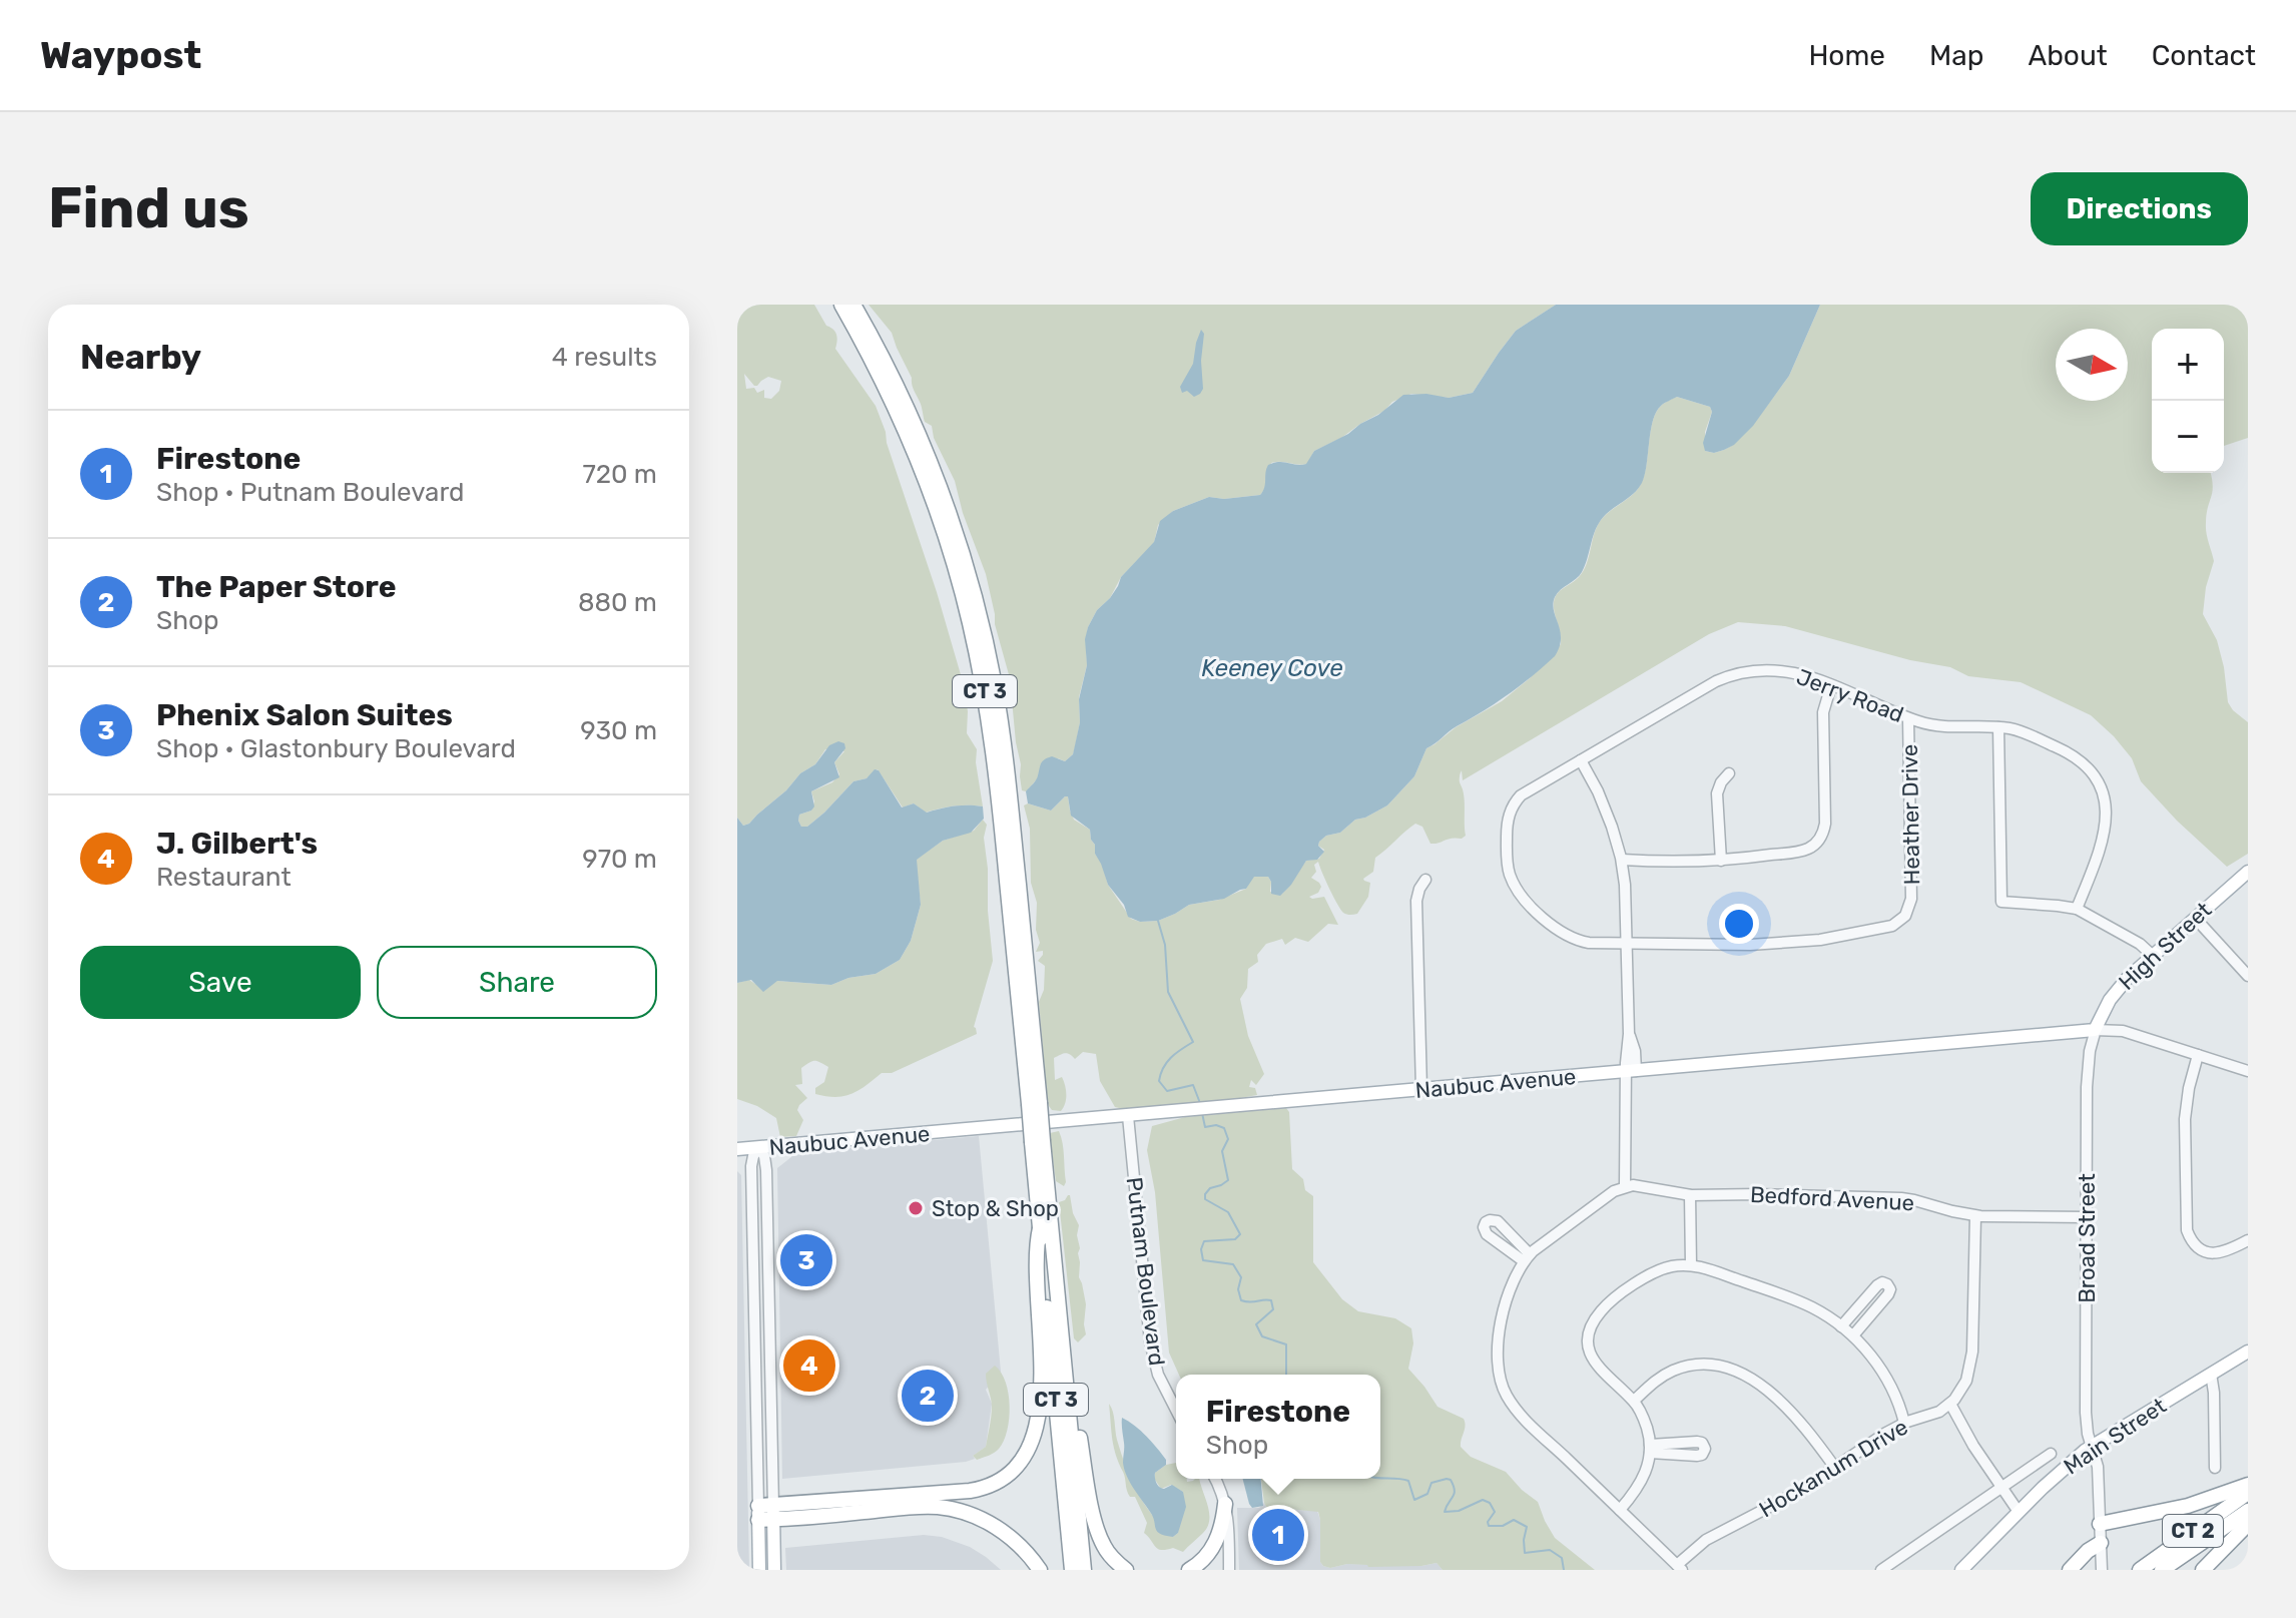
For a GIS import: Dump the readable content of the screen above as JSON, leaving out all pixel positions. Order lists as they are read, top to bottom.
{
  "streets": {
    "highway": ["CT 3", "CT 2"],
    "main road": ["High Street", "Naubuc Avenue", "Main Street"],
    "street": [
      "Jerry Road",
      "Heather Drive",
      "Bedford Avenue",
      "Broad Street",
      "Putnam Boulevard",
      "Hockanum Drive"
    ]
  },
  "crossings": [
    ["Jerry Road", "Heather Drive"],
    ["High Street", "Naubuc Avenue"],
    ["High Street", "Broad Street"],
    ["Naubuc Avenue", "Broad Street"],
    ["Naubuc Avenue", "Putnam Boulevard"],
    ["Bedford Avenue", "Broad Street"],
    ["Broad Street", "Main Street"]
  ],
  "water": ["Keeney Cove"],
  "places": ["Stop & Shop"],
  "north": "right",
  "page": {
    "header": "Waypost",
    "nav": [
      "Home",
      "Map",
      "About",
      "Contact"
    ],
    "buttons": [
      "Directions",
      ["Save", "Share"]
    ],
    "title": "Find us",
    "heading": ["Nearby", "4 results"],
    "map_buttons": ["+", "−"],
    "list": [
      {
        "mark": "1",
        "name": "Firestone",
        "note": "Shop · Putnam Boulevard",
        "value": "720 m"
      },
      {
        "mark": "2",
        "name": "The Paper Store",
        "note": "Shop",
        "value": "880 m"
      },
      {
        "mark": "3",
        "name": "Phenix Salon Suites",
        "note": "Shop · Glastonbury Boulevard",
        "value": "930 m"
      },
      {
        "mark": "4",
        "name": "J. Gilbert's",
        "note": "Restaurant",
        "value": "970 m"
      }
    ],
    "pins": [
      "3",
      "4",
      "2",
      "1"
    ],
    "popup": ["Firestone", "Shop"]
  }
}
